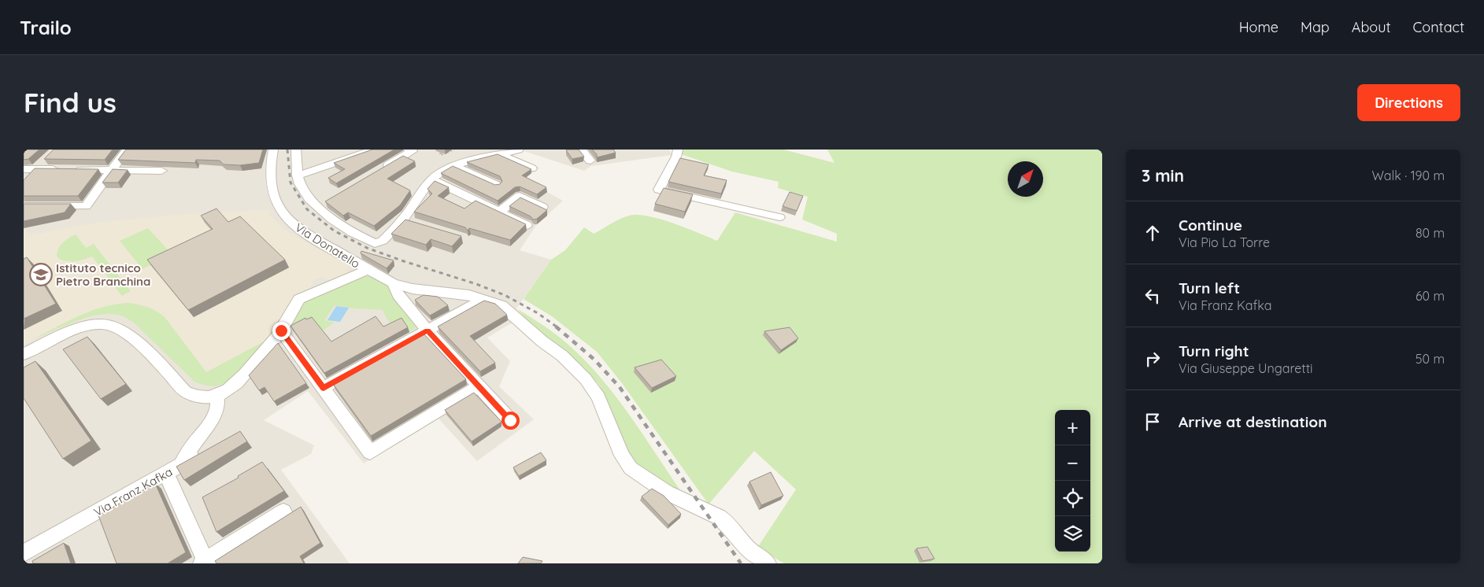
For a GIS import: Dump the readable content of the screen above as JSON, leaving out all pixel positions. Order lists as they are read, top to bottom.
{
  "streets": {
    "street": ["Via Donatello", "Via Franz Kafka"]
  },
  "places": {
    "school or university": ["Istituto tecnico Pietro Branchina"]
  },
  "north": "top right",
  "page": {
    "header": "Trailo",
    "nav": [
      "Home",
      "Map",
      "About",
      "Contact"
    ],
    "buttons": "Directions",
    "title": "Find us",
    "heading": ["3 min", "Walk · 190 m"],
    "list": [
      ["Continue", "Via Pio La Torre", "80 m"],
      ["Turn left", "Via Franz Kafka", "60 m"],
      ["Turn right", "Via Giuseppe Ungaretti", "50 m"],
      "Arrive at destination"
    ],
    "map_buttons": ["+", "−"]
  }
}
